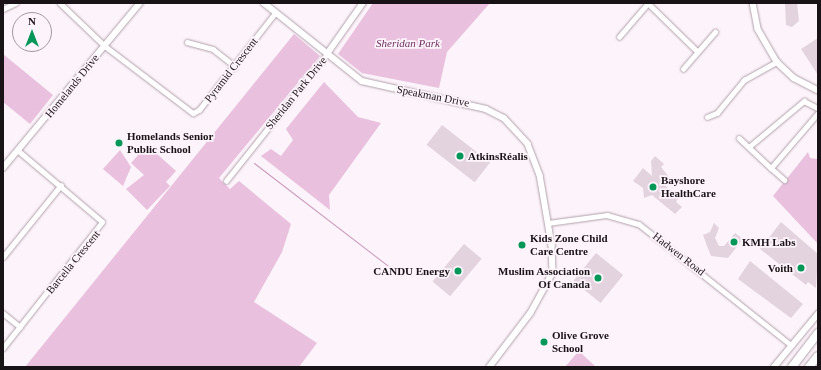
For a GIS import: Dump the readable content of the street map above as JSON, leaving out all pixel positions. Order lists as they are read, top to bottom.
{
  "streets": {
    "street": [
      "Pyramid Crescent",
      "Homelands Drive",
      "Sheridan Park Drive",
      "Speakman Drive",
      "Hadwen Road",
      "Barcella Crescent"
    ]
  },
  "crossings": [
    ["Pyramid Crescent", "Homelands Drive"],
    ["Homelands Drive", "Barcella Crescent"],
    ["Sheridan Park Drive", "Speakman Drive"],
    ["Speakman Drive", "Hadwen Road"]
  ],
  "parks": ["Sheridan Park"],
  "places": [
    "Homelands Senior Public School",
    "AtkinsRéalis",
    "Bayshore HealthCare",
    "KMH Labs",
    "Kids Zone Child Care Centre",
    "Voith",
    "CANDU Energy",
    "Muslim Association Of Canada",
    "Olive Grove School"
  ],
  "north": "top"
}
